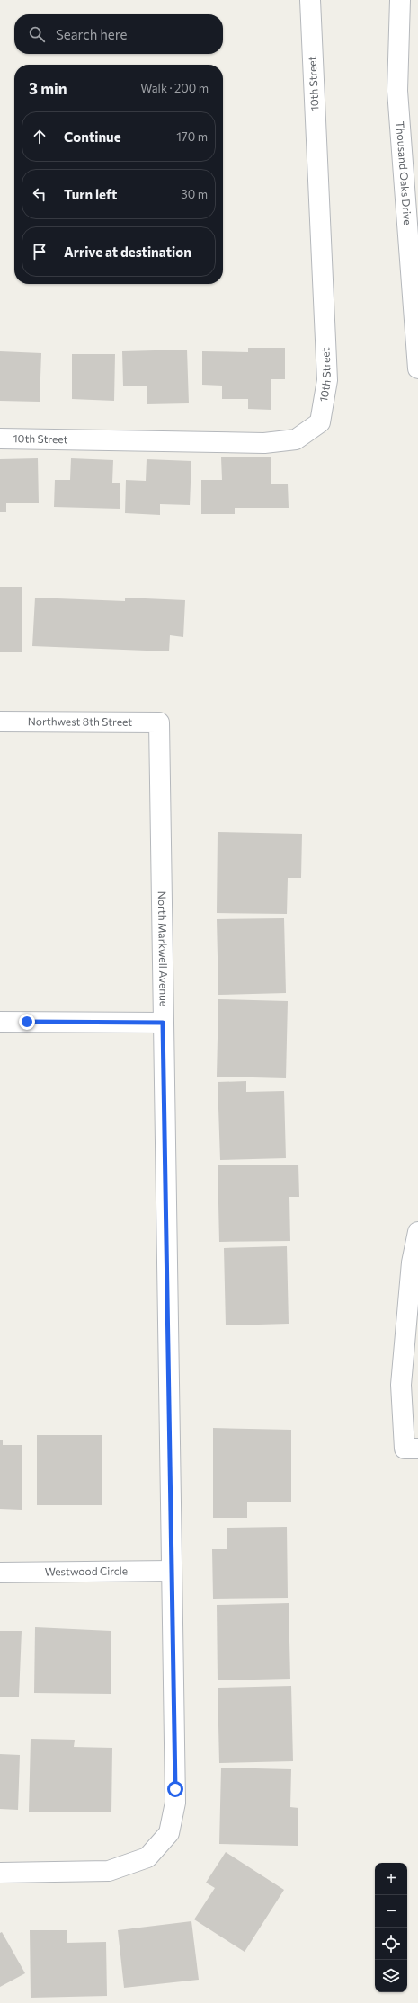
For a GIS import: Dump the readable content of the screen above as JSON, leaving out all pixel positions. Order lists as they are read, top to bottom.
{
  "streets": {
    "street": [
      "10th Street",
      "Thousand Oaks Drive",
      "Northwest 8th Street",
      "North Markwell Avenue",
      "Westwood Circle"
    ]
  },
  "crossings": [
    ["Northwest 8th Street", "North Markwell Avenue"],
    ["North Markwell Avenue", "Westwood Circle"]
  ],
  "page": {
    "search": "Search here",
    "heading": ["3 min", "Walk · 200 m"],
    "list": [
      ["Continue", "170 m"],
      ["Turn left", "30 m"],
      "Arrive at destination"
    ],
    "map_buttons": ["+", "−"]
  }
}
